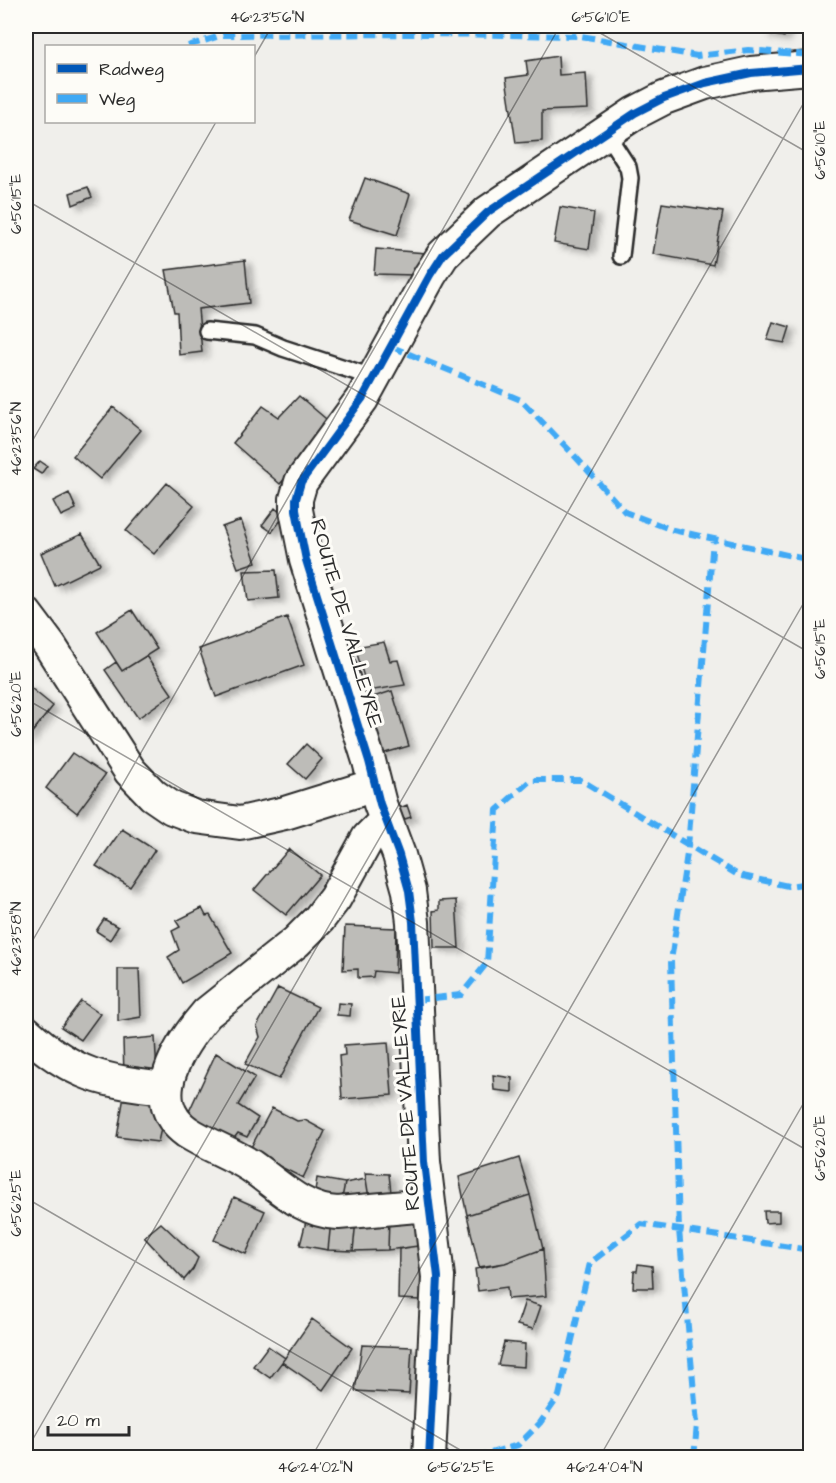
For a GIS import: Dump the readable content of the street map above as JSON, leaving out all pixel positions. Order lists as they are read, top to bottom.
{
  "streets": {
    "street": ["ROUTE DE VALLEYRE"]
  },
  "legend": ["Radweg", "Weg"],
  "scale_bar": "20 m",
  "coordinates": [
    "46°23'56\"N",
    "6°56'10\"E",
    "6°56'15\"E",
    "6°56'20\"E",
    "46°23'58\"N",
    "6°56'25\"E",
    "46°24'02\"N",
    "46°24'04\"N"
  ]
}
